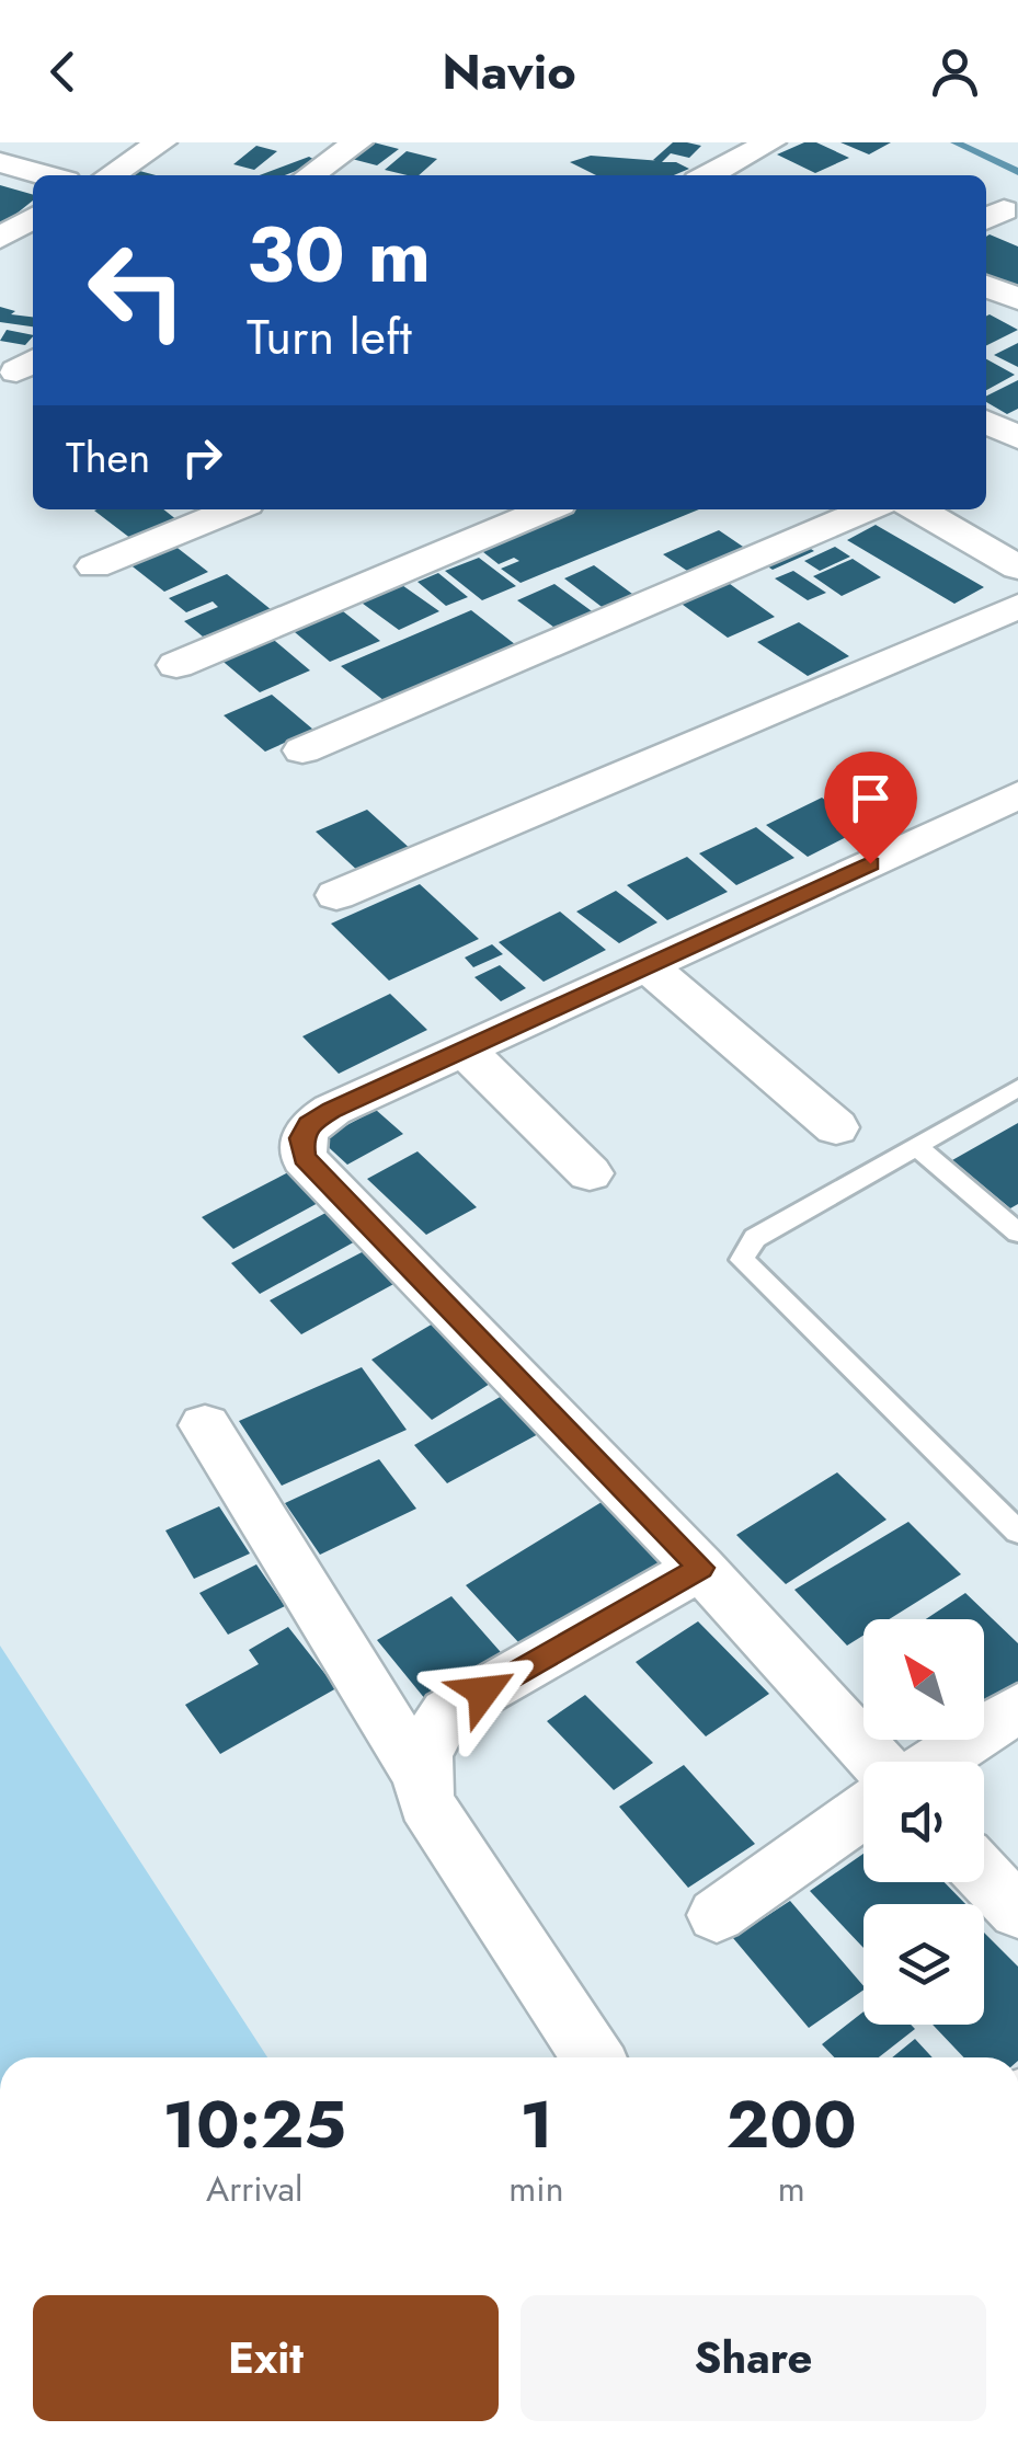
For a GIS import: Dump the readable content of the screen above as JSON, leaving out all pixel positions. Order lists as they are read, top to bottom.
{
  "north": "top left",
  "page": {
    "header": "Navio",
    "turn": ["30 m", "Turn left"],
    "then": "Then",
    "eta": [
      "10:25",
      "Arrival",
      "1",
      "min",
      "200",
      "m"
    ],
    "buttons": ["Exit", "Share"]
  }
}
